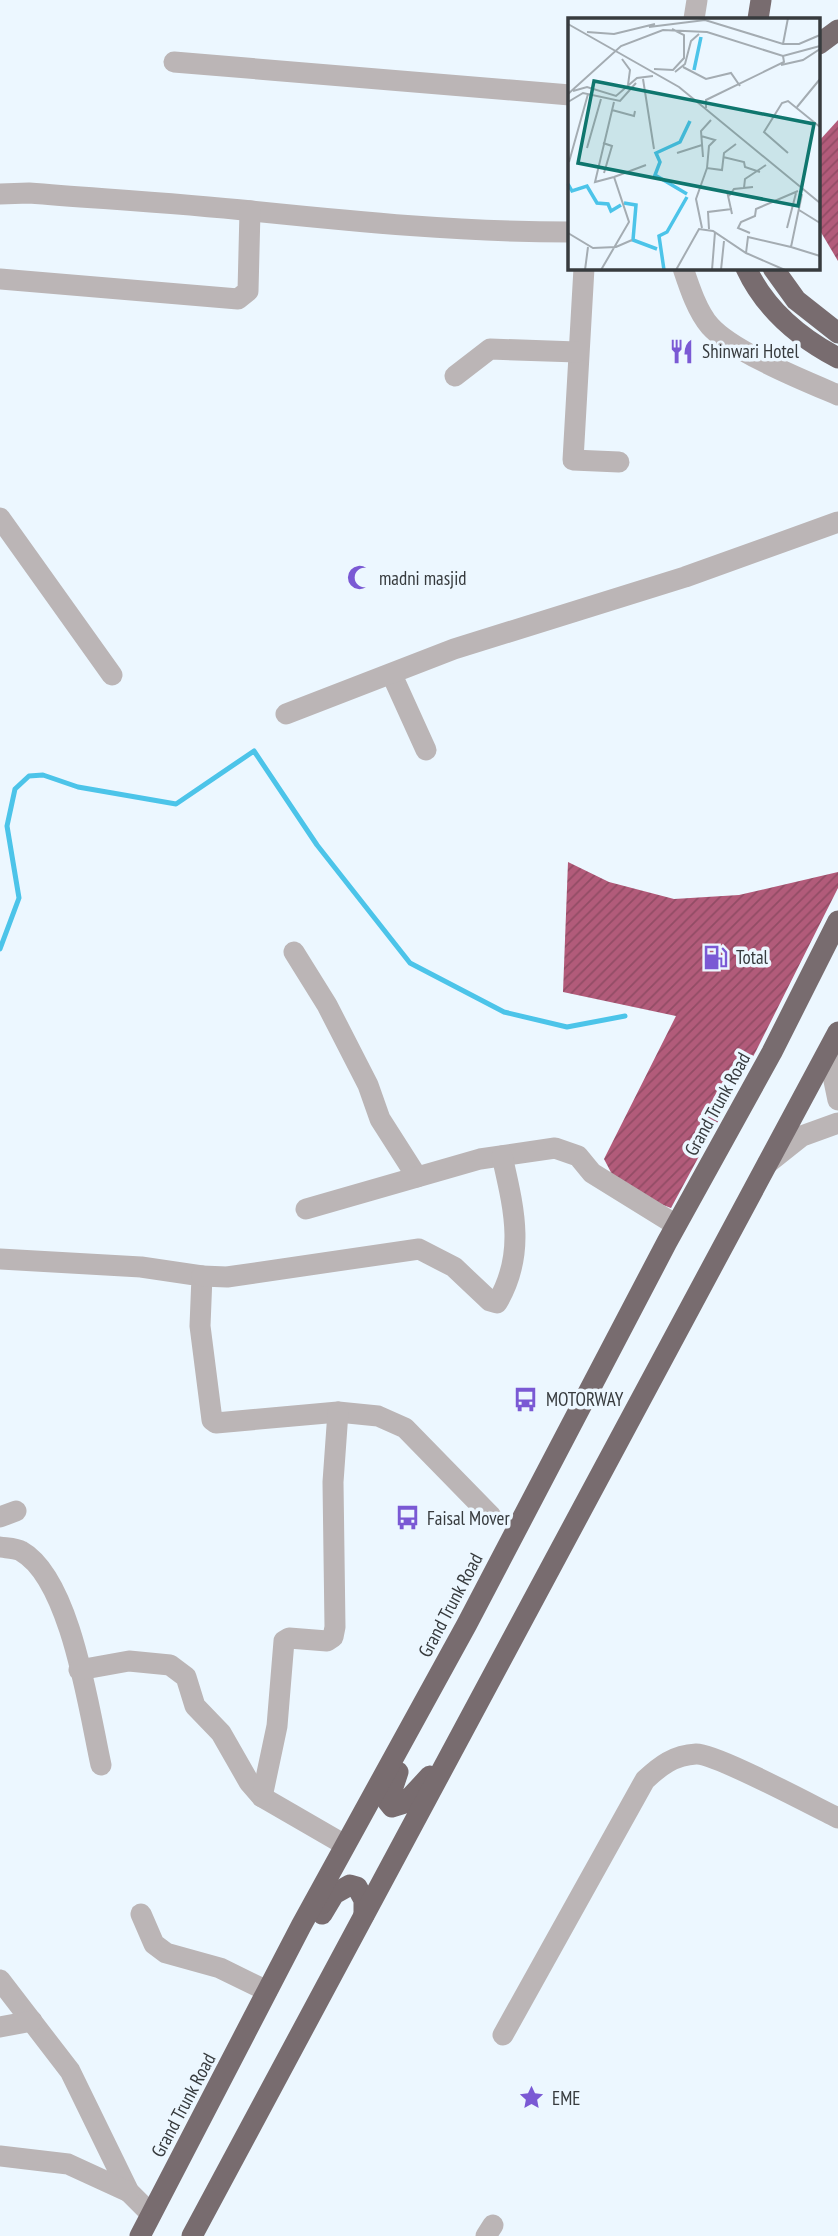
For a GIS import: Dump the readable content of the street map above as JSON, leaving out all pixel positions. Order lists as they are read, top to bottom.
{
  "streets": {
    "highway": ["Grand Trunk Road"]
  },
  "places": {
    "restaurant": ["Shinwari Hotel"],
    "mosque": ["madni masjid"],
    "fuel station": ["Total"],
    "bus stop": ["MOTORWAY", "Faisal Mover"],
    "place": ["EME"]
  }
}
